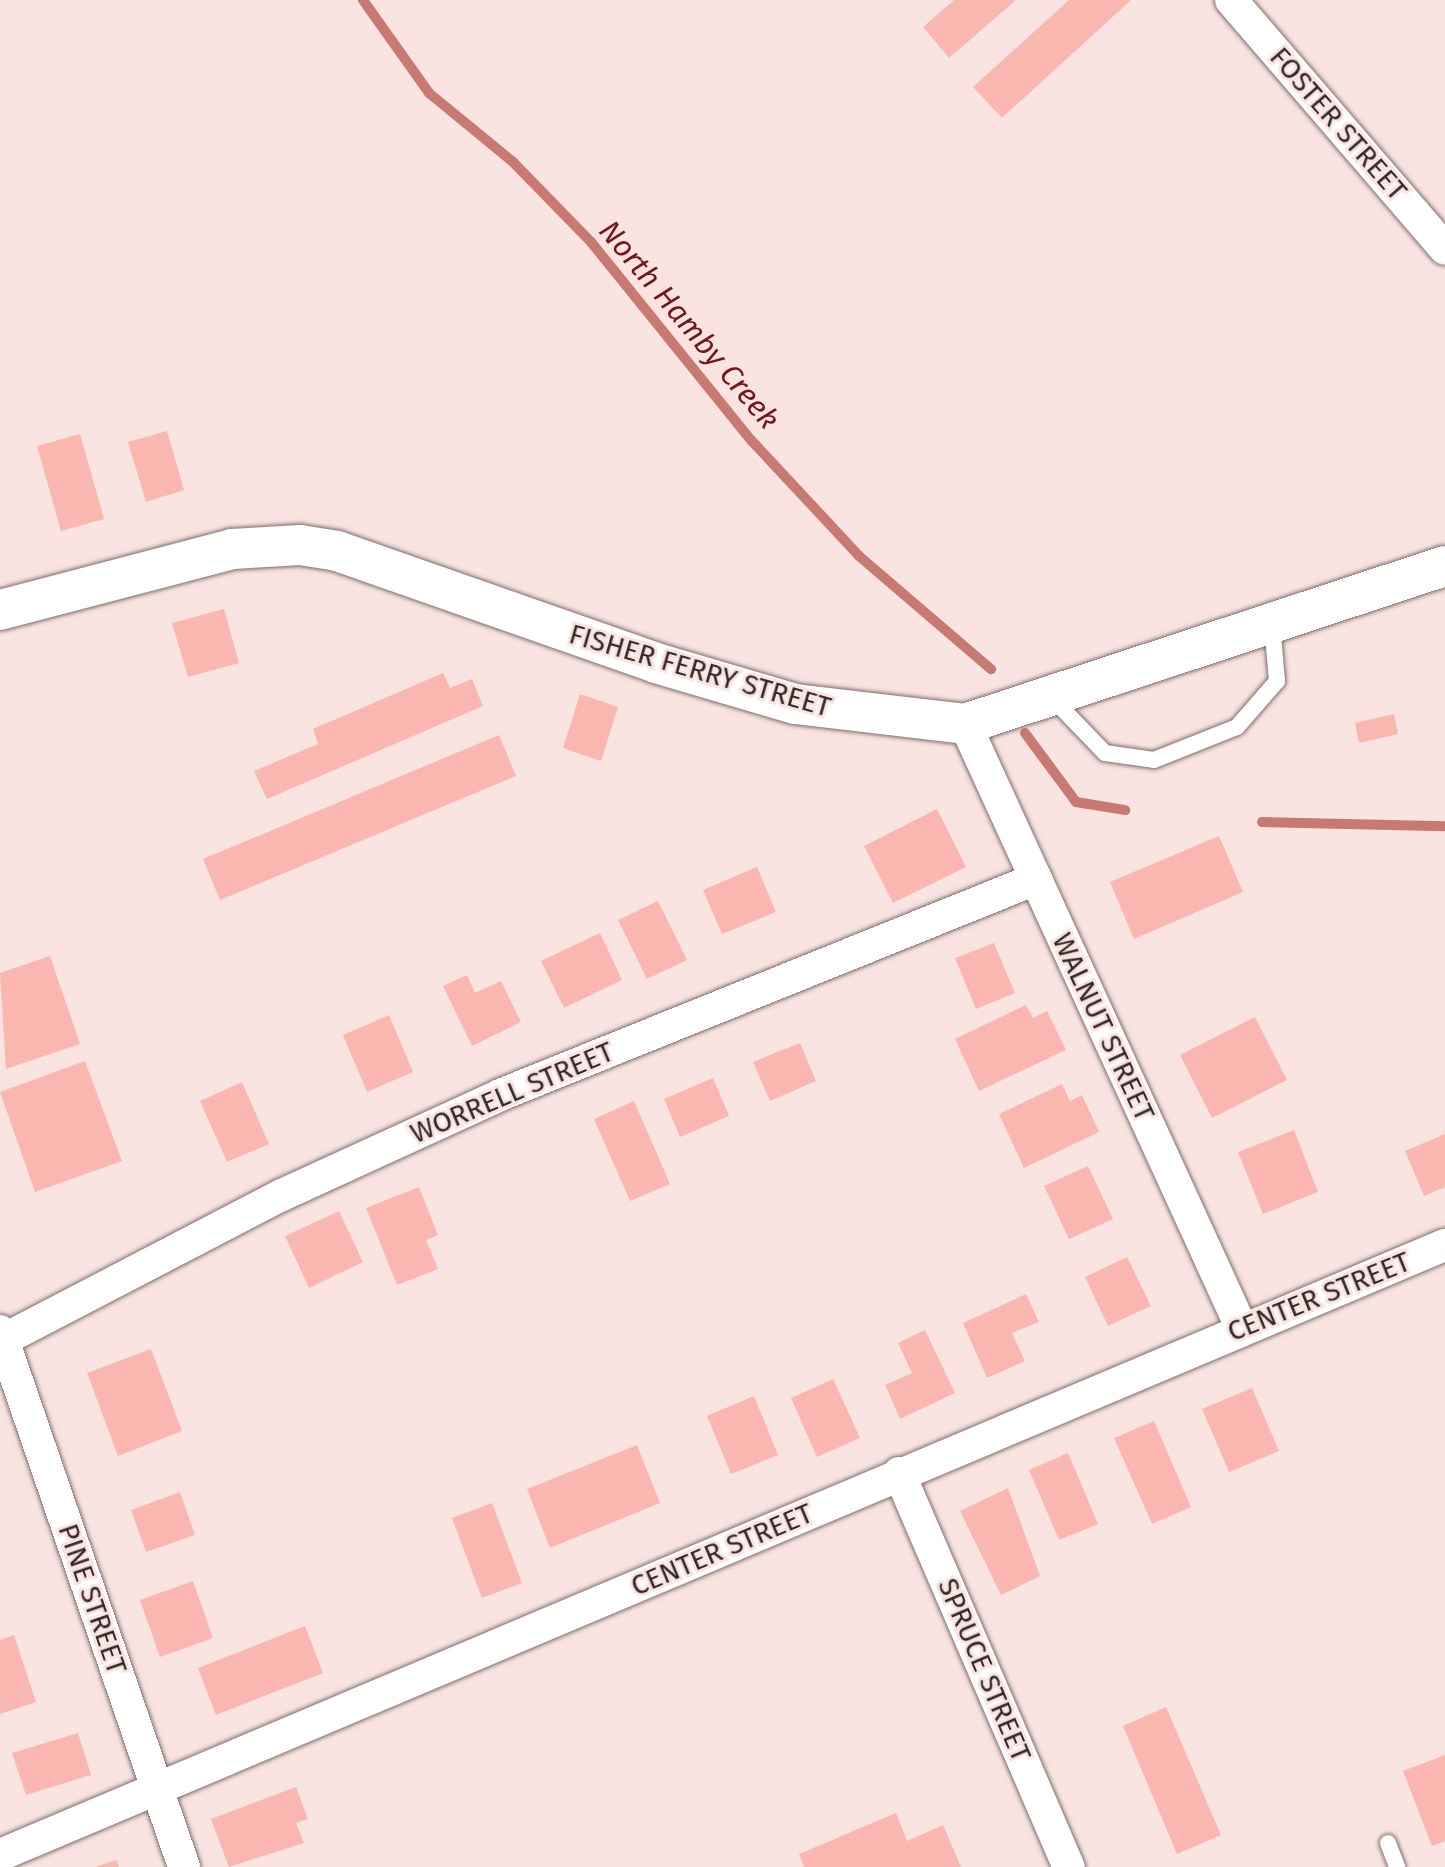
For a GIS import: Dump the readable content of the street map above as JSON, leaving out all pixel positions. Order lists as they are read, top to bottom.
{
  "streets": {
    "street": [
      "FOSTER STREET",
      "FISHER FERRY STREET",
      "WALNUT STREET",
      "WORRELL STREET",
      "CENTER STREET",
      "PINE STREET",
      "SPRUCE STREET"
    ]
  },
  "crossings": [
    ["FISHER FERRY STREET", "WALNUT STREET"],
    ["WALNUT STREET", "WORRELL STREET"],
    ["WALNUT STREET", "CENTER STREET"],
    ["WORRELL STREET", "PINE STREET"],
    ["CENTER STREET", "PINE STREET"],
    ["CENTER STREET", "SPRUCE STREET"]
  ],
  "water": ["North Hamby Creek"]
}
